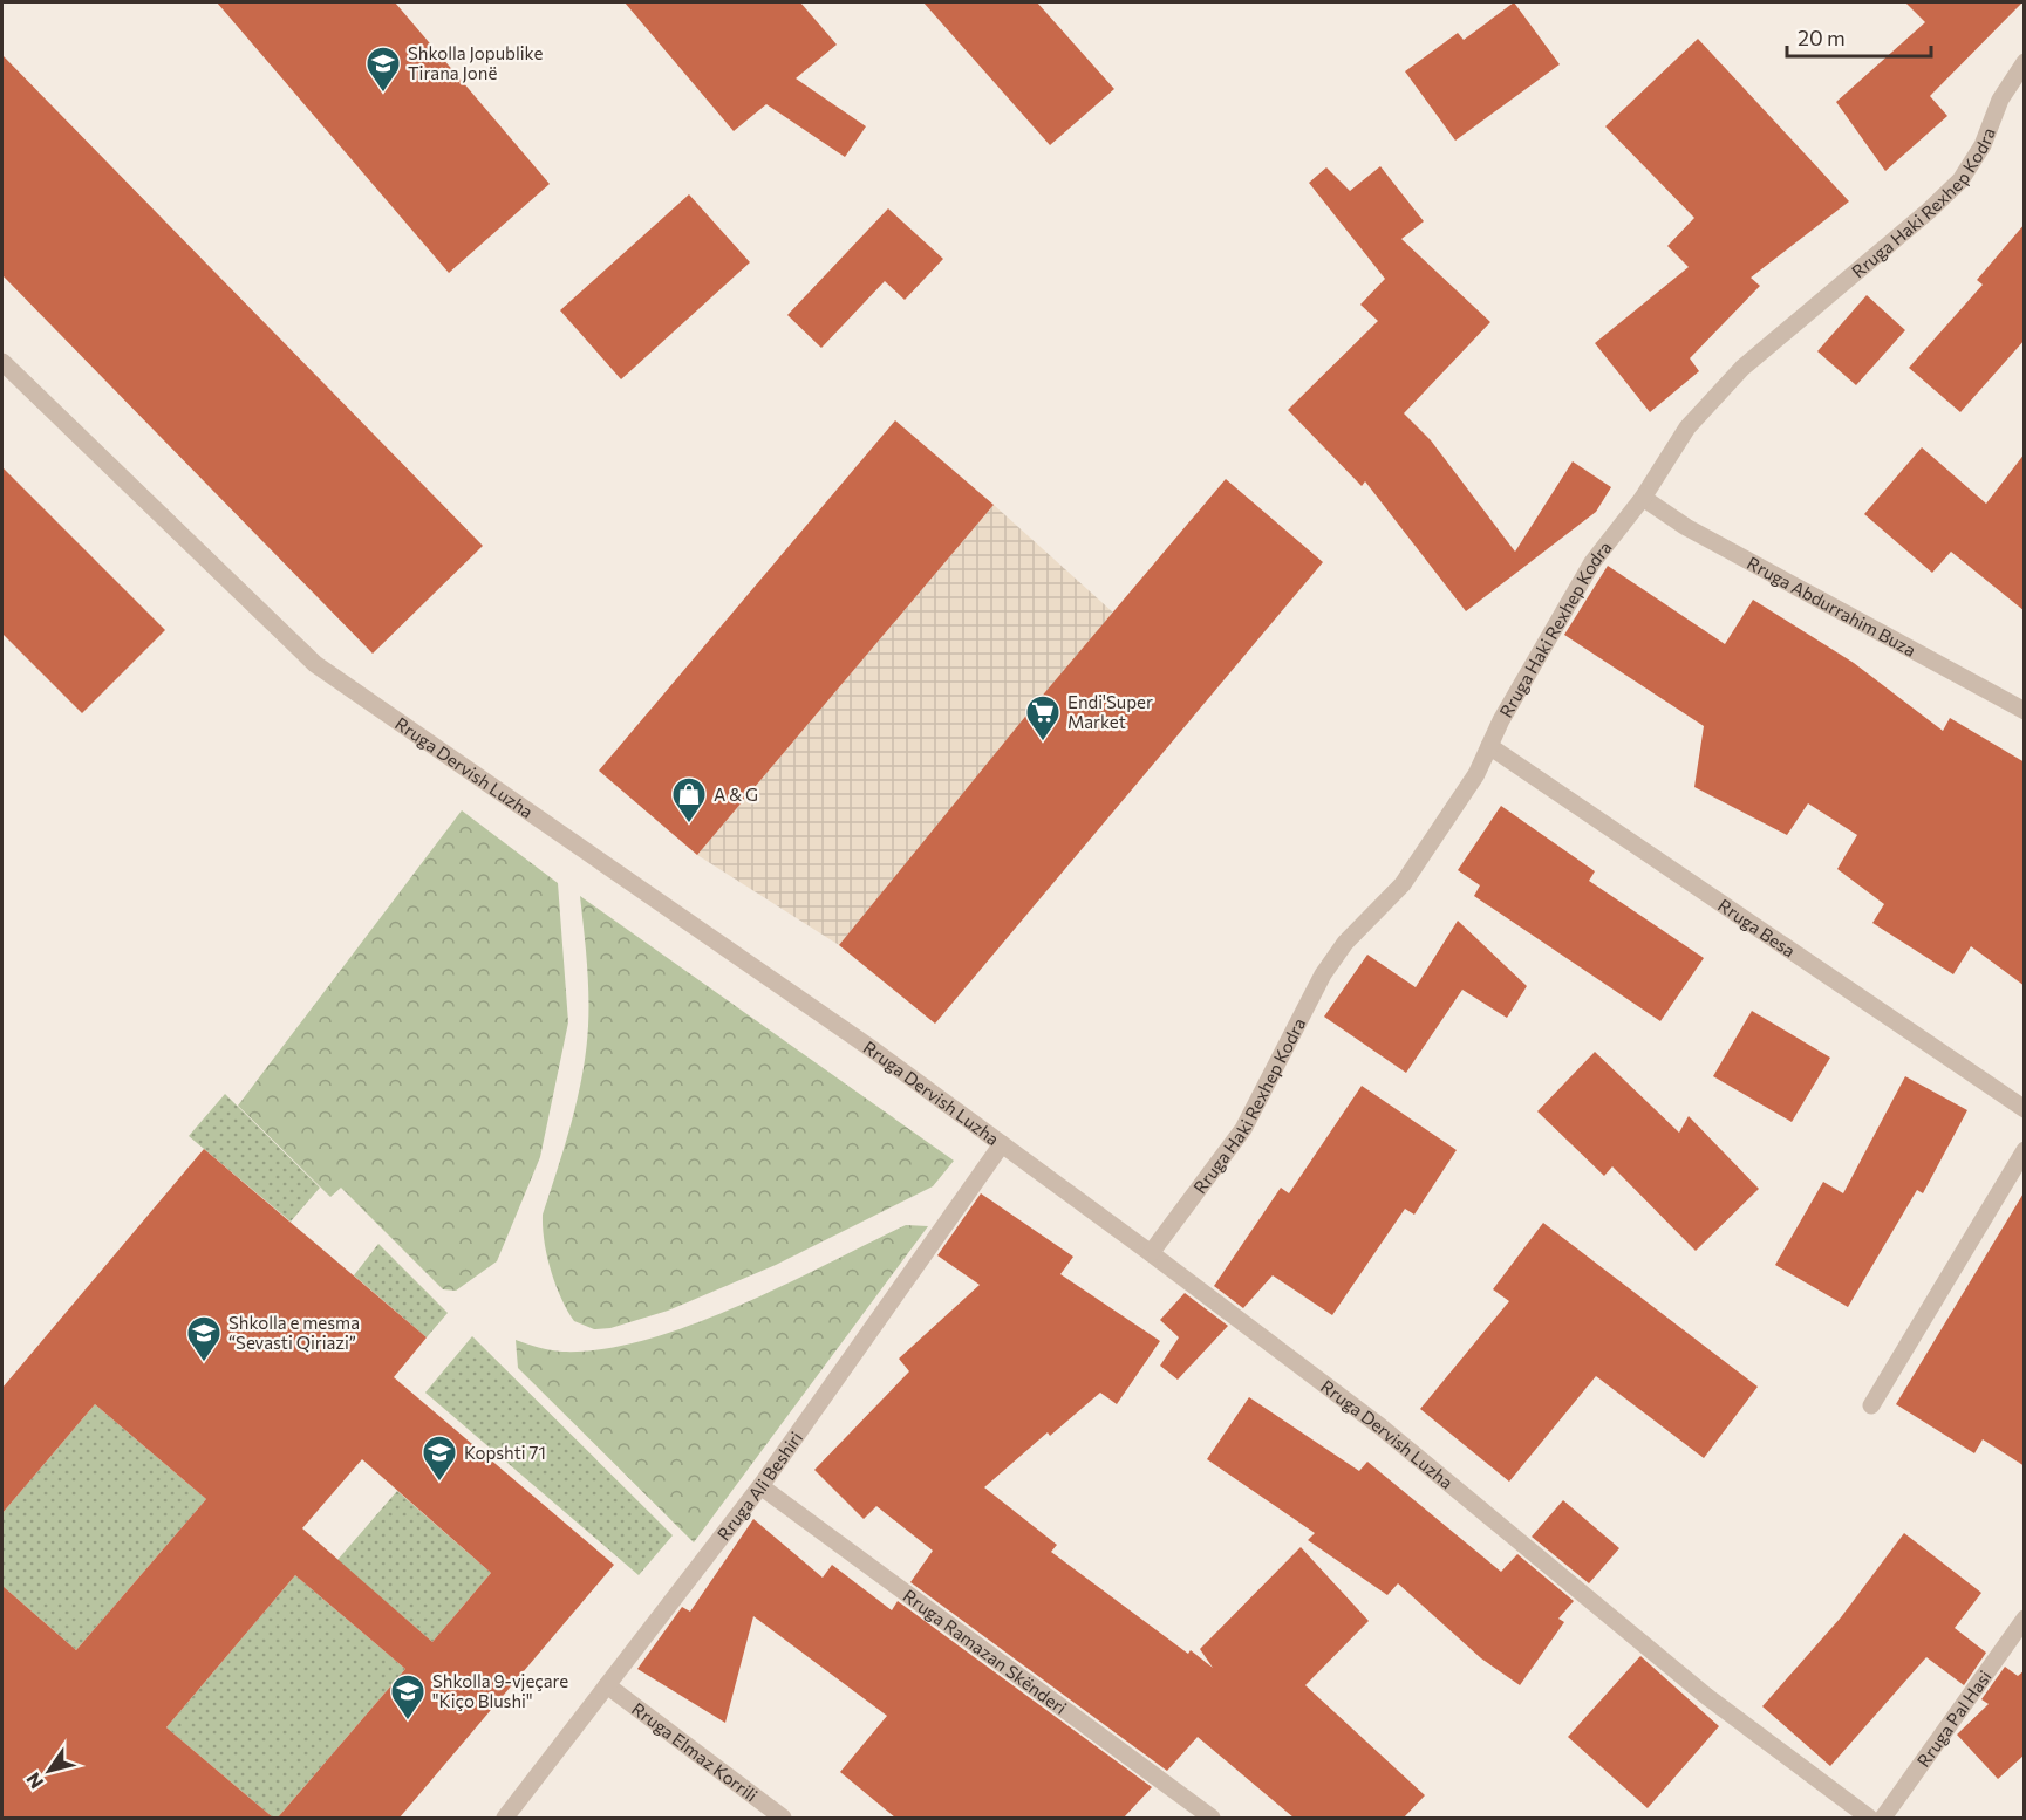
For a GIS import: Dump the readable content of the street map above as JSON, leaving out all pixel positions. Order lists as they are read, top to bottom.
{
  "streets": {
    "street": [
      "Rruga Haki Rexhep Kodra",
      "Rruga Abdurrahim Buza",
      "Rruga Dervish Luzha",
      "Rruga Besa",
      "Rruga Ali Beshiri",
      "Rruga Ramazan Skënderi",
      "Rruga Pal Hasi",
      "Rruga Elmaz Korrili"
    ]
  },
  "crossings": [
    ["Rruga Haki Rexhep Kodra", "Rruga Abdurrahim Buza"],
    ["Rruga Haki Rexhep Kodra", "Rruga Dervish Luzha"],
    ["Rruga Haki Rexhep Kodra", "Rruga Besa"],
    ["Rruga Dervish Luzha", "Rruga Ali Beshiri"],
    ["Rruga Ali Beshiri", "Rruga Ramazan Skënderi"],
    ["Rruga Ali Beshiri", "Rruga Elmaz Korrili"]
  ],
  "places": {
    "school or university": [
      "Shkolla Jopublike Tirana Jonë",
      "Shkolla e mesma “Sevasti Qiriazi”",
      "Kopshti 71",
      "Shkolla 9-vjeçare \"Kiço Blushi\""
    ],
    "supermarket": ["Endi'Super Market"],
    "shop": ["A & G"]
  },
  "scale_bar": "20 m",
  "north": "bottom left"
}
